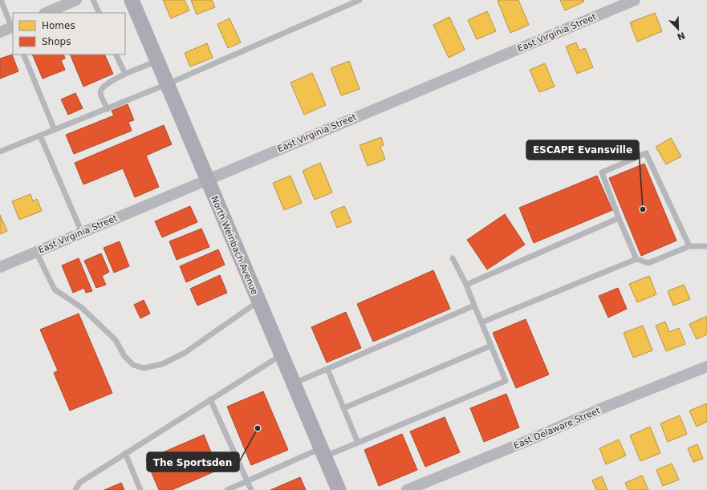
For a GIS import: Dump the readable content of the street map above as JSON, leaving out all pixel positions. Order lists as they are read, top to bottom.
{
  "streets": {
    "main road": ["North Weinbach Avenue"],
    "street": ["East Virginia Street", "East Delaware Street"]
  },
  "crossings": [
    ["East Virginia Street", "North Weinbach Avenue"]
  ],
  "places": ["ESCAPE Evansville", "The Sportsden"],
  "legend": ["Homes", "Shops"],
  "north": "bottom right"
}
